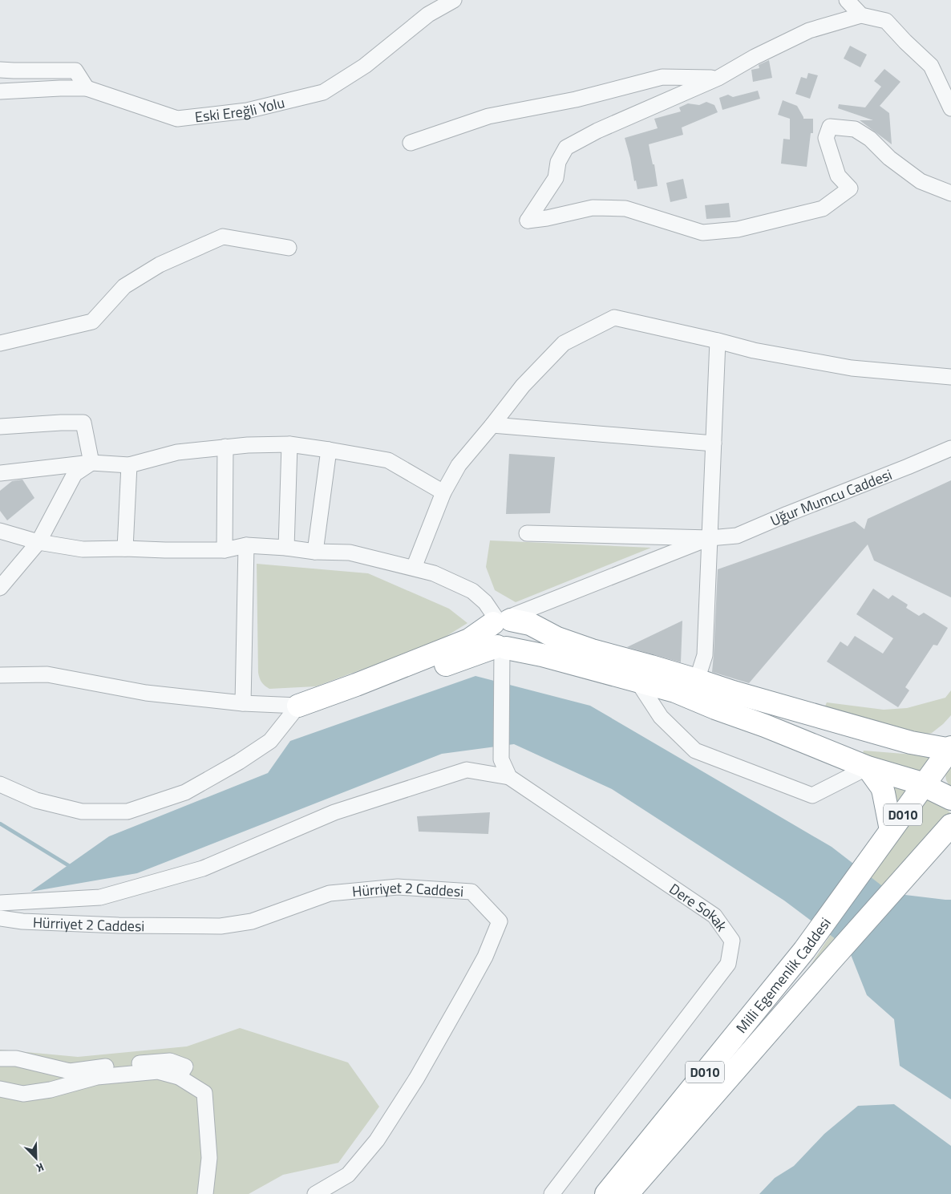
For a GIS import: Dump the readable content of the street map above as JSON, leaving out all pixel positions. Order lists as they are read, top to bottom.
{
  "streets": {
    "highway": ["D010", "Milli Egemenlik Caddesi"],
    "street": [
      "Eski Ereğli Yolu",
      "Uğur Mumcu Caddesi",
      "Hürriyet 2 Caddesi",
      "Dere Sokak"
    ]
  },
  "north": "bottom right"
}
